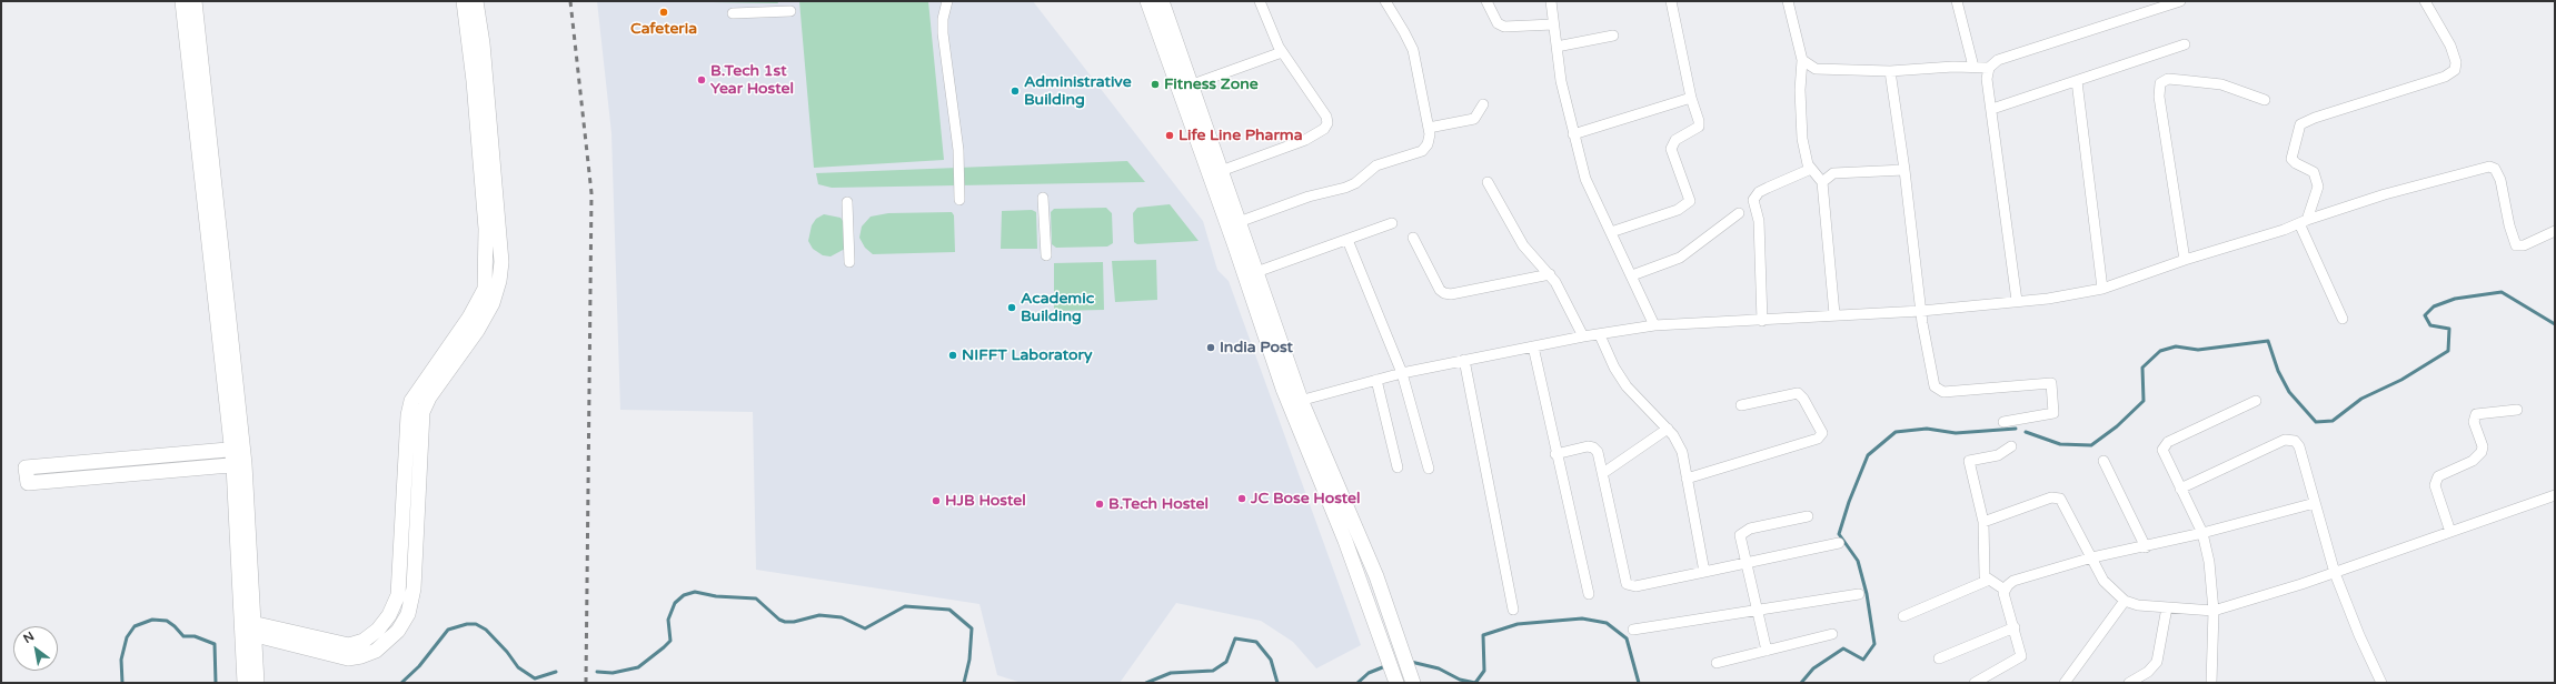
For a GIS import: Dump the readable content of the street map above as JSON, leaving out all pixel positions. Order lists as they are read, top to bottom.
{
  "places": [
    "Cafeteria",
    "B.Tech 1st Year Hostel",
    "Fitness Zone",
    "Administrative Building",
    "Life Line Pharma",
    "Academic Building",
    "India Post",
    "NIFFT Laboratory",
    "JC Bose Hostel",
    "HJB Hostel",
    "B.Tech Hostel"
  ],
  "north": "top left"
}
